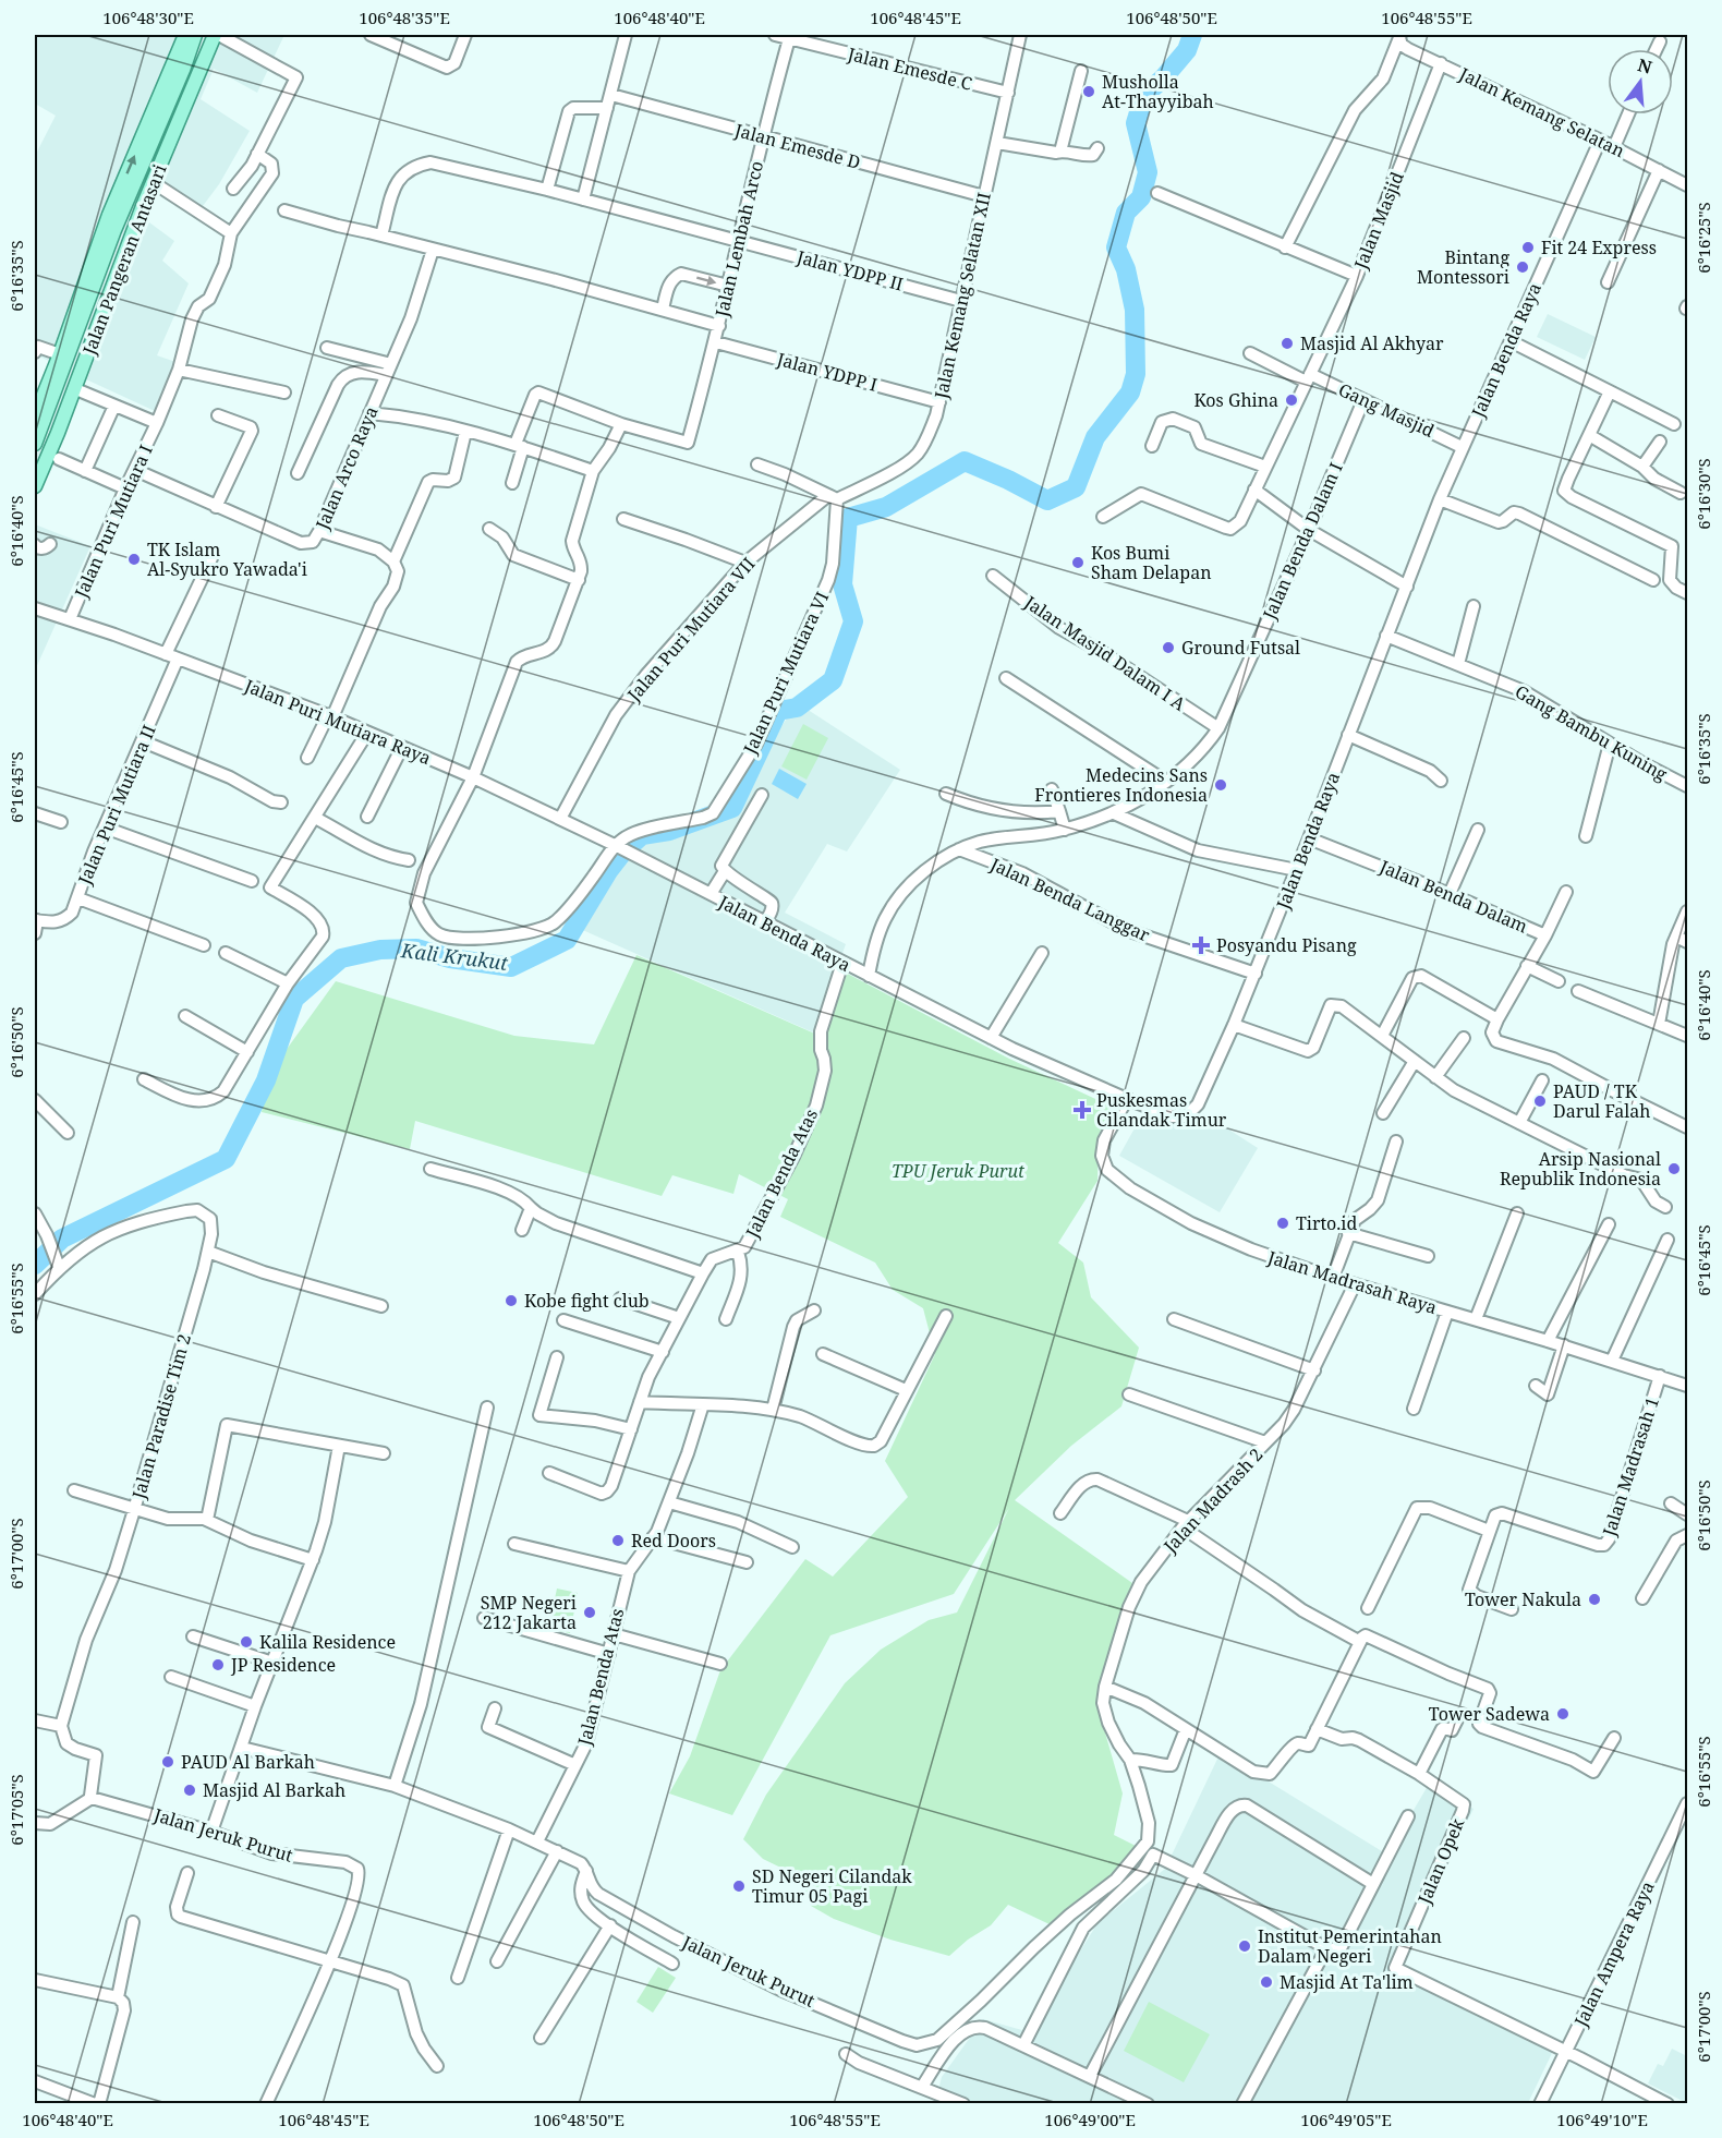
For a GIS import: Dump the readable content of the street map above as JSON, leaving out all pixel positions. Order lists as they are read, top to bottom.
{
  "streets": {
    "main road": ["Jalan Pangeran Antasari"],
    "street": [
      "Jalan Emesde C",
      "Jalan Kemang Selatan",
      "Jalan Emesde D",
      "Jalan Masjid",
      "Jalan Lembah Arco",
      "Jalan YDPP II",
      "Jalan Kemang Selatan XII",
      "Jalan Benda Raya",
      "Jalan YDPP I",
      "Gang Masjid",
      "Jalan Arco Raya",
      "Jalan Puri Mutiara I",
      "Jalan Benda Dalam I",
      "Jalan Puri Mutiara VII",
      "Jalan Masjid Dalam I A",
      "Jalan Puri Mutiara VI",
      "Jalan Puri Mutiara Raya",
      "Gang Bambu Kuning",
      "Jalan Puri Mutiara II",
      "Jalan Benda Dalam",
      "Jalan Benda Langgar",
      "Jalan Benda Atas",
      "Jalan Madrasah Raya",
      "Jalan Paradise Tim 2",
      "Jalan Madrasah 1",
      "Jalan Madrash 2",
      "Jalan Jeruk Purut",
      "Jalan Opek",
      "Jalan Ampera Raya"
    ]
  },
  "crossings": [
    ["Jalan Emesde C", "Jalan Lembah Arco"],
    ["Jalan Emesde C", "Jalan Kemang Selatan XII"],
    ["Jalan Kemang Selatan", "Jalan Masjid"],
    ["Jalan Kemang Selatan", "Jalan Benda Raya"],
    ["Jalan Emesde D", "Jalan Lembah Arco"],
    ["Jalan Emesde D", "Jalan Kemang Selatan XII"],
    ["Jalan Masjid", "Gang Masjid"],
    ["Jalan Lembah Arco", "Jalan YDPP II"],
    ["Jalan Lembah Arco", "Jalan YDPP I"],
    ["Jalan YDPP II", "Jalan Kemang Selatan XII"],
    ["Jalan Kemang Selatan XII", "Jalan YDPP I"],
    ["Jalan Kemang Selatan XII", "Jalan Puri Mutiara VII"],
    ["Jalan Kemang Selatan XII", "Jalan Puri Mutiara VI"],
    ["Jalan Benda Raya", "Gang Masjid"],
    ["Jalan Benda Raya", "Jalan Benda Dalam I"],
    ["Jalan Benda Raya", "Jalan Puri Mutiara Raya"],
    ["Jalan Benda Raya", "Gang Bambu Kuning"],
    ["Jalan Benda Raya", "Jalan Benda Dalam"],
    ["Jalan Benda Raya", "Jalan Benda Langgar"],
    ["Jalan Benda Raya", "Jalan Benda Atas"],
    ["Jalan Benda Raya", "Jalan Madrasah Raya"],
    ["Gang Masjid", "Jalan Benda Dalam I"],
    ["Jalan Arco Raya", "Jalan Puri Mutiara I"],
    ["Jalan Puri Mutiara I", "Jalan Puri Mutiara Raya"],
    ["Jalan Benda Dalam I", "Jalan Masjid Dalam I A"],
    ["Jalan Benda Dalam I", "Jalan Benda Langgar"],
    ["Jalan Puri Mutiara VII", "Jalan Puri Mutiara VI"],
    ["Jalan Puri Mutiara VII", "Jalan Puri Mutiara Raya"],
    ["Jalan Puri Mutiara VI", "Jalan Puri Mutiara Raya"],
    ["Jalan Puri Mutiara Raya", "Jalan Puri Mutiara II"],
    ["Jalan Benda Atas", "Jalan Jeruk Purut"],
    ["Jalan Madrasah Raya", "Jalan Madrasah 1"],
    ["Jalan Madrasah Raya", "Jalan Madrash 2"],
    ["Jalan Madrash 2", "Jalan Jeruk Purut"],
    ["Jalan Opek", "Jalan Ampera Raya"]
  ],
  "water": ["Kali Krukut"],
  "parks": ["TPU Jeruk Purut"],
  "places": {
    "other": [
      "Musholla At-Thayyibah",
      "Fit 24 Express",
      "Bintang Montessori",
      "Masjid Al Akhyar",
      "Kos Ghina",
      "TK Islam Al-Syukro Yawada'i",
      "Kos Bumi Sham Delapan",
      "Ground Futsal",
      "Medecins Sans Frontieres Indonesia",
      "PAUD / TK Darul Falah",
      "Arsip Nasional Republik Indonesia",
      "Tirto.id",
      "Kobe fight club",
      "Red Doors",
      "Tower Nakula",
      "SMP Negeri 212 Jakarta",
      "Kalila Residence",
      "JP Residence",
      "Tower Sadewa",
      "PAUD Al Barkah",
      "Masjid Al Barkah",
      "SD Negeri Cilandak Timur 05 Pagi",
      "Institut Pemerintahan Dalam Negeri",
      "Masjid At Ta'lim"
    ],
    "health": ["Posyandu Pisang", "Puskesmas Cilandak Timur"]
  },
  "north": "top",
  "coordinates": [
    "106°48'30\"E",
    "106°48'35\"E",
    "106°48'40\"E",
    "106°48'45\"E",
    "106°48'50\"E",
    "106°48'55\"E",
    "6°16'25\"S",
    "6°16'35\"S",
    "6°16'30\"S",
    "6°16'40\"S",
    "6°16'45\"S",
    "6°16'50\"S",
    "6°16'55\"S",
    "6°17'00\"S",
    "6°17'05\"S",
    "106°49'00\"E",
    "106°49'05\"E",
    "106°49'10\"E"
  ]
}
